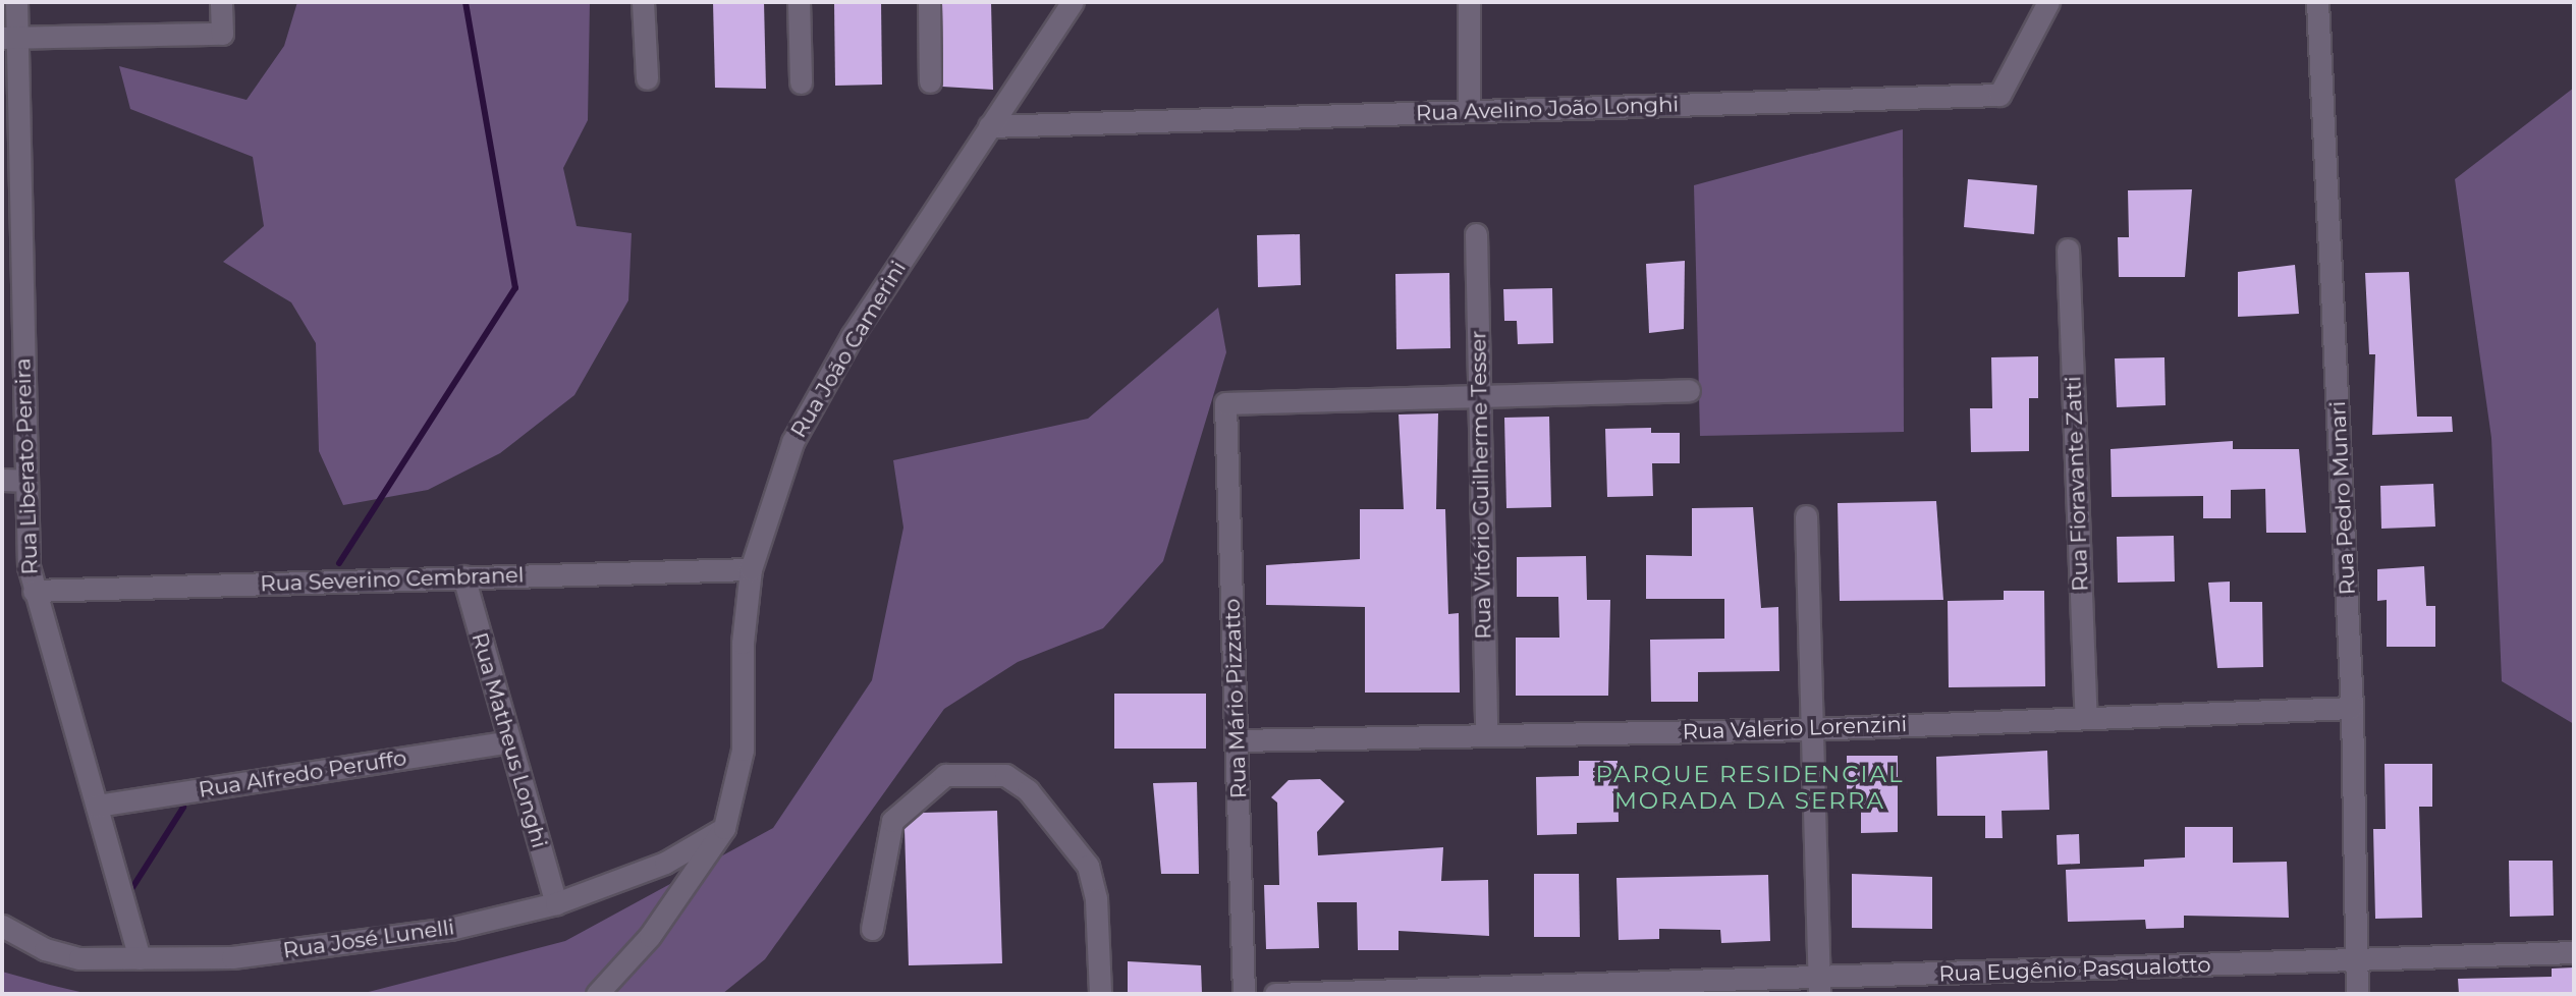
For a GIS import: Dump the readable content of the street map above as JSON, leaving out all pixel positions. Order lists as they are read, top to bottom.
{
  "streets": {
    "street": [
      "Rua Avelino João Longhi",
      "Rua João Camerini",
      "Rua Liberato Pereira",
      "Rua Fioravante Zatti",
      "Rua Vitório Guilherme Tesser",
      "Rua Pedro Munari",
      "Rua Severino Cembranel",
      "Rua Mário Pizzatto",
      "Rua Valerio Lorenzini",
      "Rua Matheus Longhi",
      "Rua Alfredo Peruffo",
      "Rua José Lunelli",
      "Rua Eugênio Pasqualotto"
    ]
  },
  "crossings": [
    ["Rua Avelino João Longhi", "Rua João Camerini"],
    ["Rua João Camerini", "Rua Severino Cembranel"],
    ["Rua João Camerini", "Rua José Lunelli"],
    ["Rua Liberato Pereira", "Rua Severino Cembranel"],
    ["Rua Liberato Pereira", "Rua Alfredo Peruffo"],
    ["Rua Liberato Pereira", "Rua José Lunelli"],
    ["Rua Fioravante Zatti", "Rua Valerio Lorenzini"],
    ["Rua Vitório Guilherme Tesser", "Rua Mário Pizzatto"],
    ["Rua Vitório Guilherme Tesser", "Rua Valerio Lorenzini"],
    ["Rua Pedro Munari", "Rua Valerio Lorenzini"],
    ["Rua Pedro Munari", "Rua Eugênio Pasqualotto"],
    ["Rua Severino Cembranel", "Rua Matheus Longhi"],
    ["Rua Mário Pizzatto", "Rua Valerio Lorenzini"],
    ["Rua Matheus Longhi", "Rua Alfredo Peruffo"],
    ["Rua Matheus Longhi", "Rua José Lunelli"]
  ],
  "districts": ["PARQUE RESIDENCIAL MORADA DA SERRA"]
}
